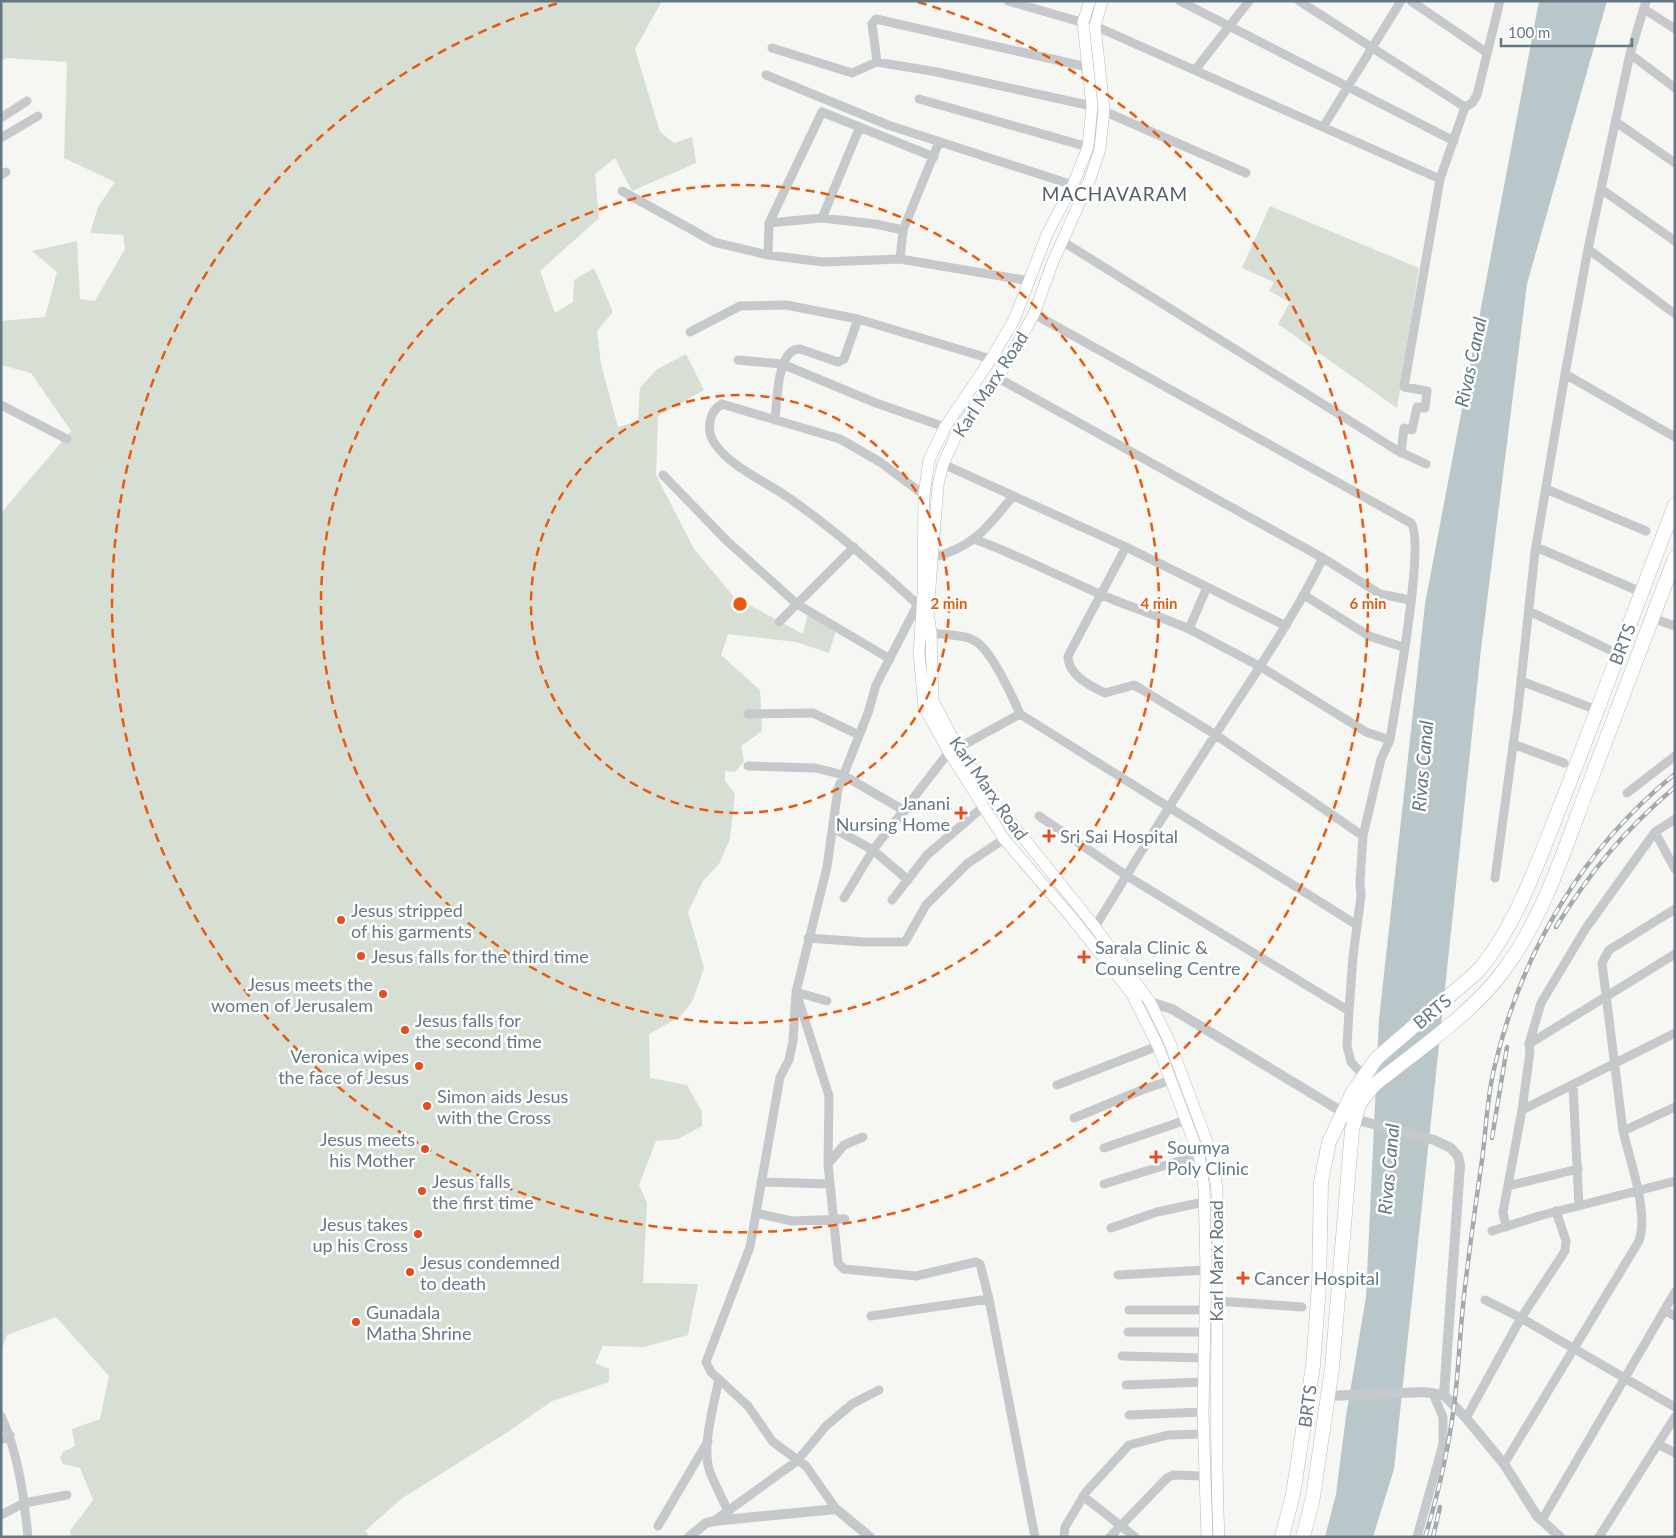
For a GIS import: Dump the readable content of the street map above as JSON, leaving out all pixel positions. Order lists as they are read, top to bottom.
{
  "streets": {
    "main road": ["Karl Marx Road", "BRTS"]
  },
  "districts": ["MACHAVARAM"],
  "water": ["Rivas Canal"],
  "places": {
    "health": [
      "Janani Nursing Home",
      "Sri Sai Hospital",
      "Sarala Clinic & Counseling Centre",
      "Soumya Poly Clinic",
      "Cancer Hospital"
    ],
    "other": [
      "Jesus stripped of his garments",
      "Jesus falls for the third time",
      "Jesus meets the women of Jerusalem",
      "Jesus falls for the second time",
      "Veronica wipes the face of Jesus",
      "Simon aids Jesus with the Cross",
      "Jesus meets his Mother",
      "Jesus falls the first time",
      "Jesus takes up his Cross",
      "Jesus condemned to death",
      "Gunadala Matha Shrine"
    ]
  },
  "scale_bar": "100 m",
  "rings": ["2 min", "4 min", "6 min"]
}
